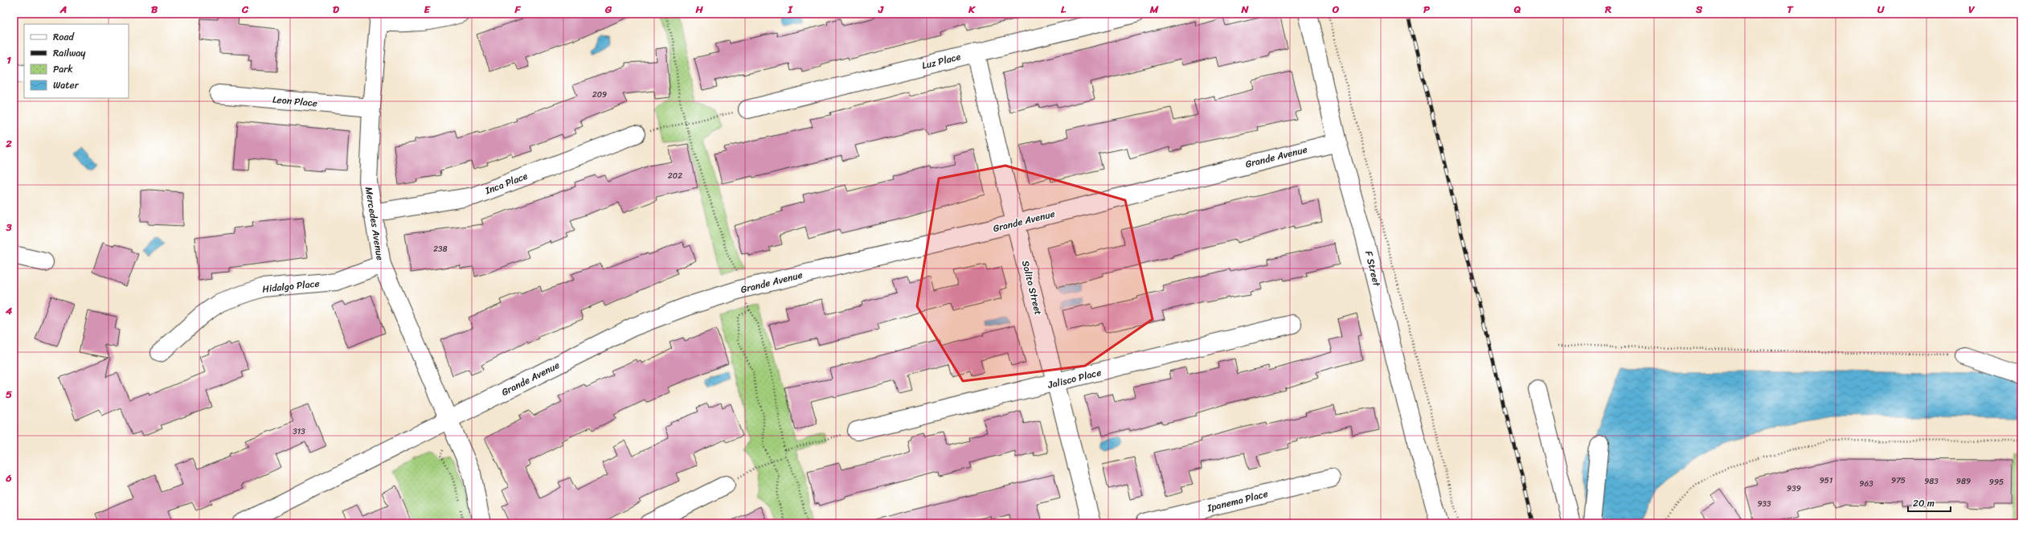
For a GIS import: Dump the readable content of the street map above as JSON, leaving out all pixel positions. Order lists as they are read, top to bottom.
{
  "streets": {
    "street": [
      "Luz Place",
      "Leon Place",
      "Grande Avenue",
      "Inca Place",
      "Mercedes Avenue",
      "F Street",
      "Hidalgo Place",
      "Solito Street",
      "Jalisco Place",
      "Ipanema Place"
    ]
  },
  "crossings": [
    ["Luz Place", "Solito Street"],
    ["Leon Place", "Mercedes Avenue"],
    ["Grande Avenue", "Mercedes Avenue"],
    ["Grande Avenue", "F Street"],
    ["Grande Avenue", "Solito Street"],
    ["Inca Place", "Mercedes Avenue"],
    ["Mercedes Avenue", "Hidalgo Place"],
    ["Solito Street", "Jalisco Place"]
  ],
  "house_numbers": [
    "209",
    "202",
    "238",
    "313",
    "951",
    "975",
    "983",
    "989",
    "995",
    "963",
    "939",
    "933"
  ],
  "legend": [
    "Road",
    "Railway",
    "Park",
    "Water"
  ],
  "scale_bar": "20 m",
  "grid": {
    "columns": [
      "A",
      "B",
      "C",
      "D",
      "E",
      "F",
      "G",
      "H",
      "I",
      "J",
      "K",
      "L",
      "M",
      "N",
      "O",
      "P",
      "Q",
      "R",
      "S",
      "T",
      "U",
      "V"
    ],
    "rows": [
      "1",
      "2",
      "3",
      "4",
      "5",
      "6"
    ]
  }
}
